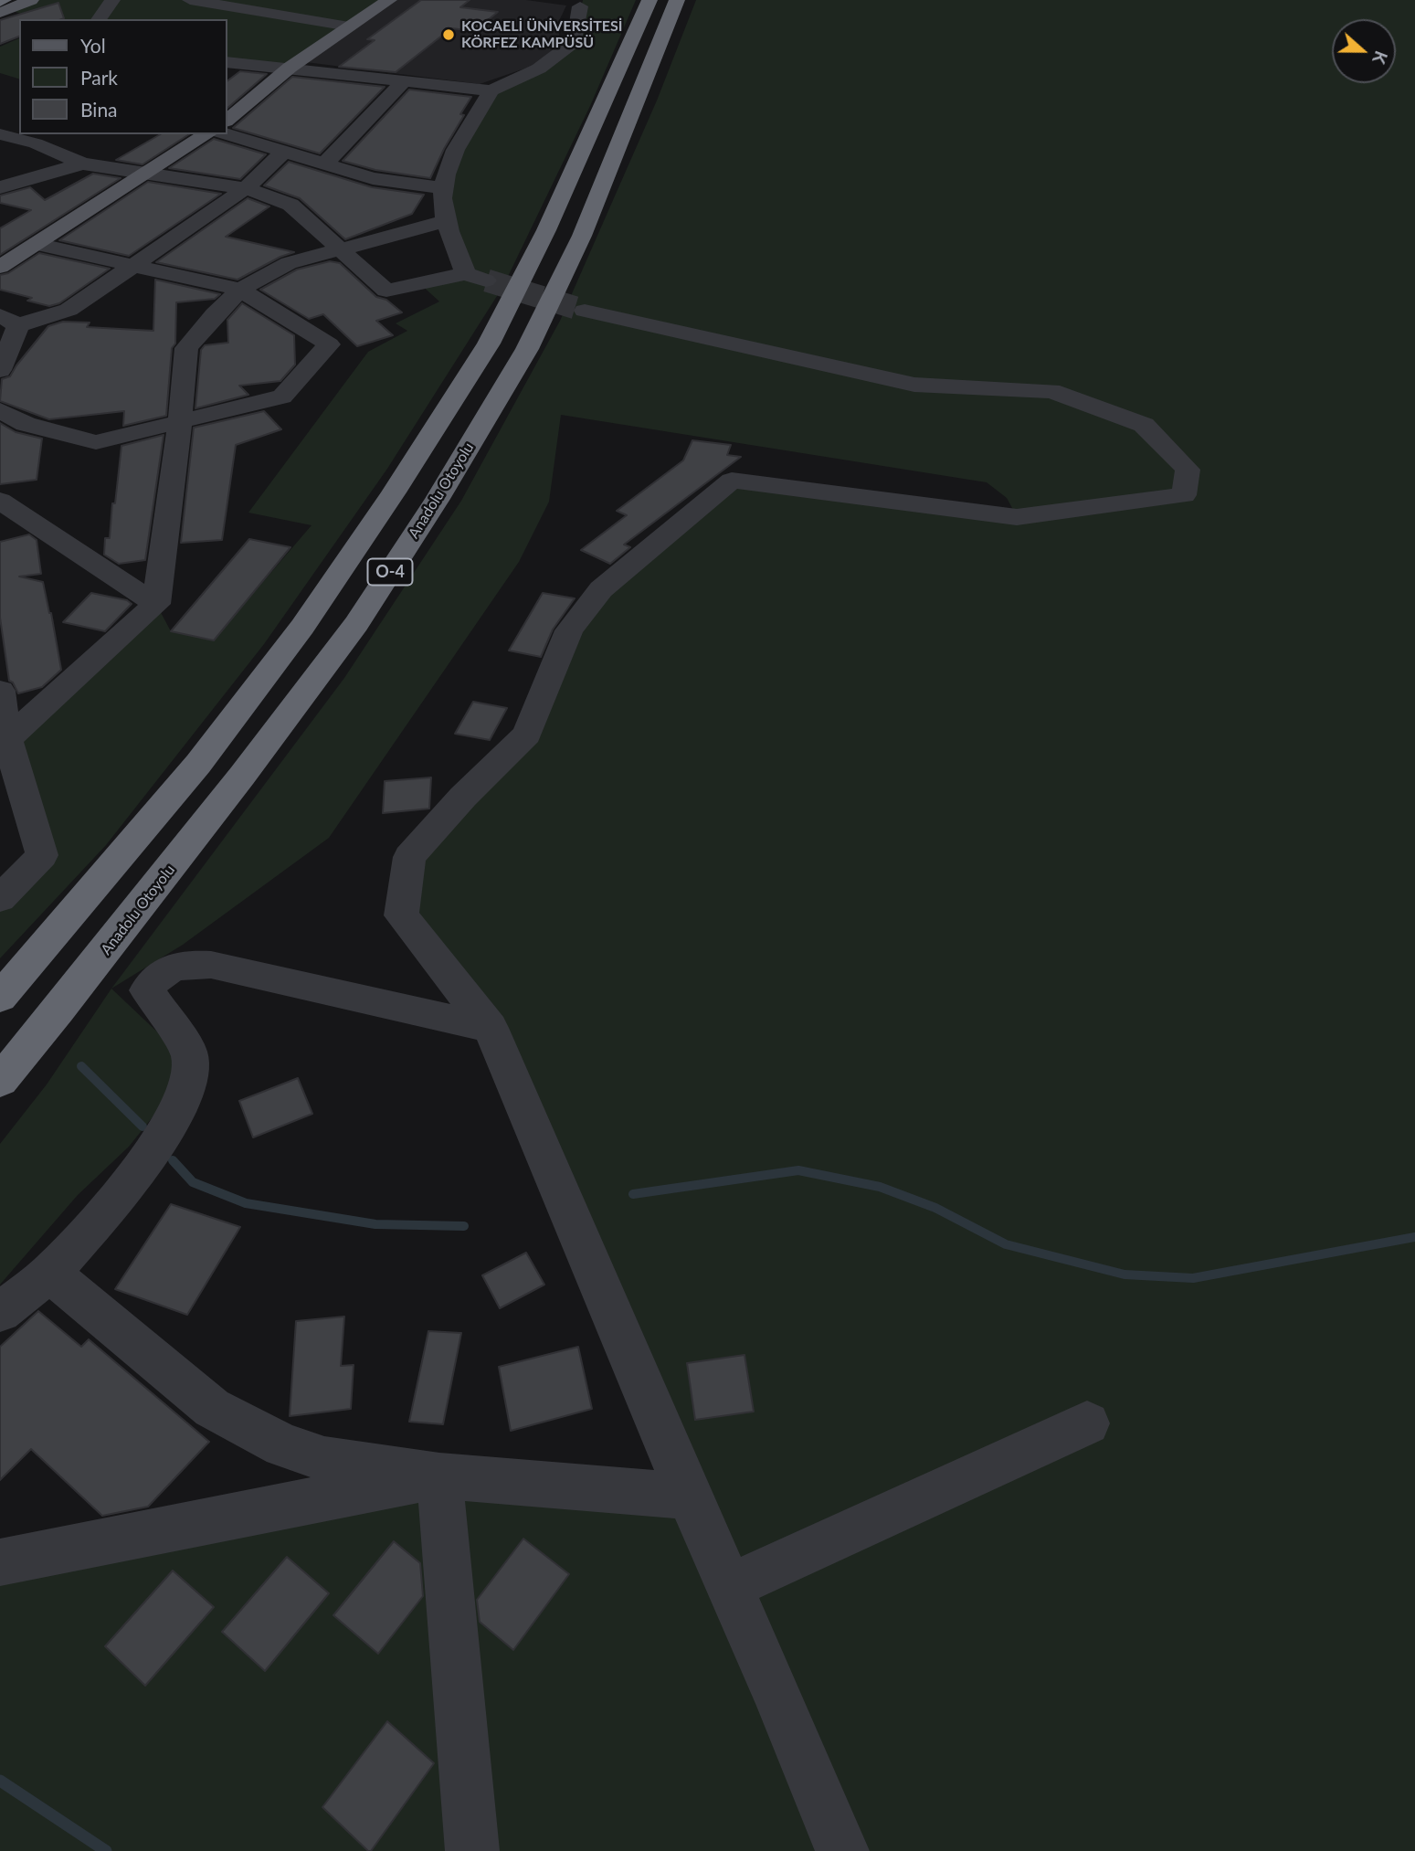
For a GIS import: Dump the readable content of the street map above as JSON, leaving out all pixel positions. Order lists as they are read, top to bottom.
{
  "streets": {
    "highway": ["Anadolu Otoyolu", "O-4"]
  },
  "places": ["KOCAELİ ÜNİVERSİTESİ KÖRFEZ KAMPÜSÜ"],
  "legend": ["Yol", "Park", "Bina"],
  "north": "right"
}
